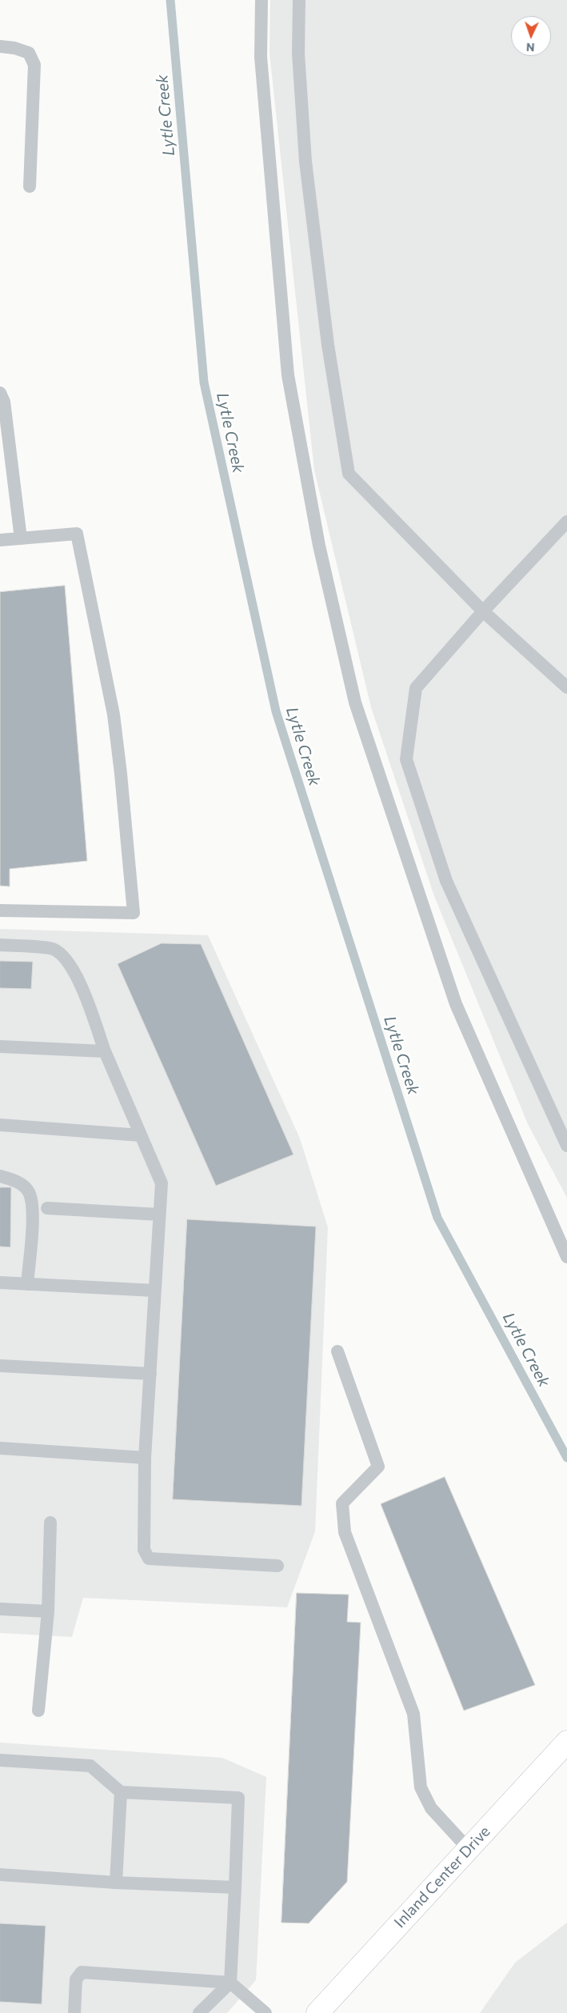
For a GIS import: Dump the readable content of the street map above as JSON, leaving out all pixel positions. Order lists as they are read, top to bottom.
{
  "streets": {
    "main road": ["Inland Center Drive"]
  },
  "water": ["Lytle Creek"],
  "north": "bottom"
}
